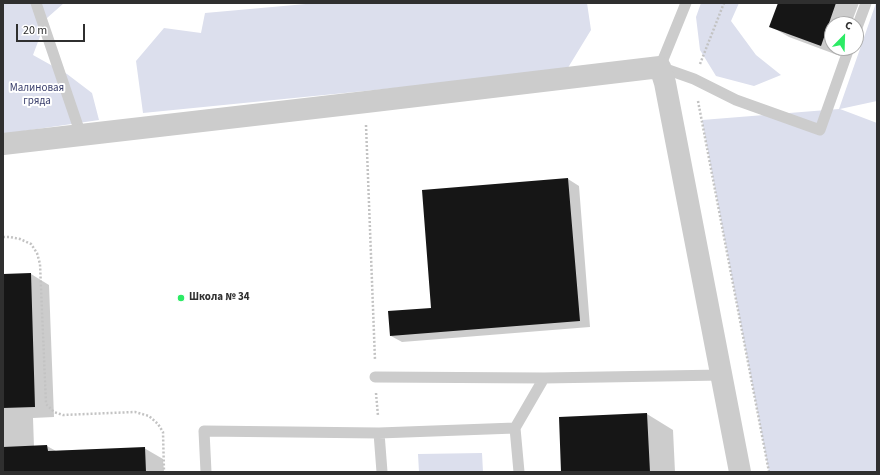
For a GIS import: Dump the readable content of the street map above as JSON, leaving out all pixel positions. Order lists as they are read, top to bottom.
{
  "parks": ["Малиновая гряда"],
  "places": ["Школа № 34"],
  "scale_bar": "20 m",
  "north": "top right"
}
